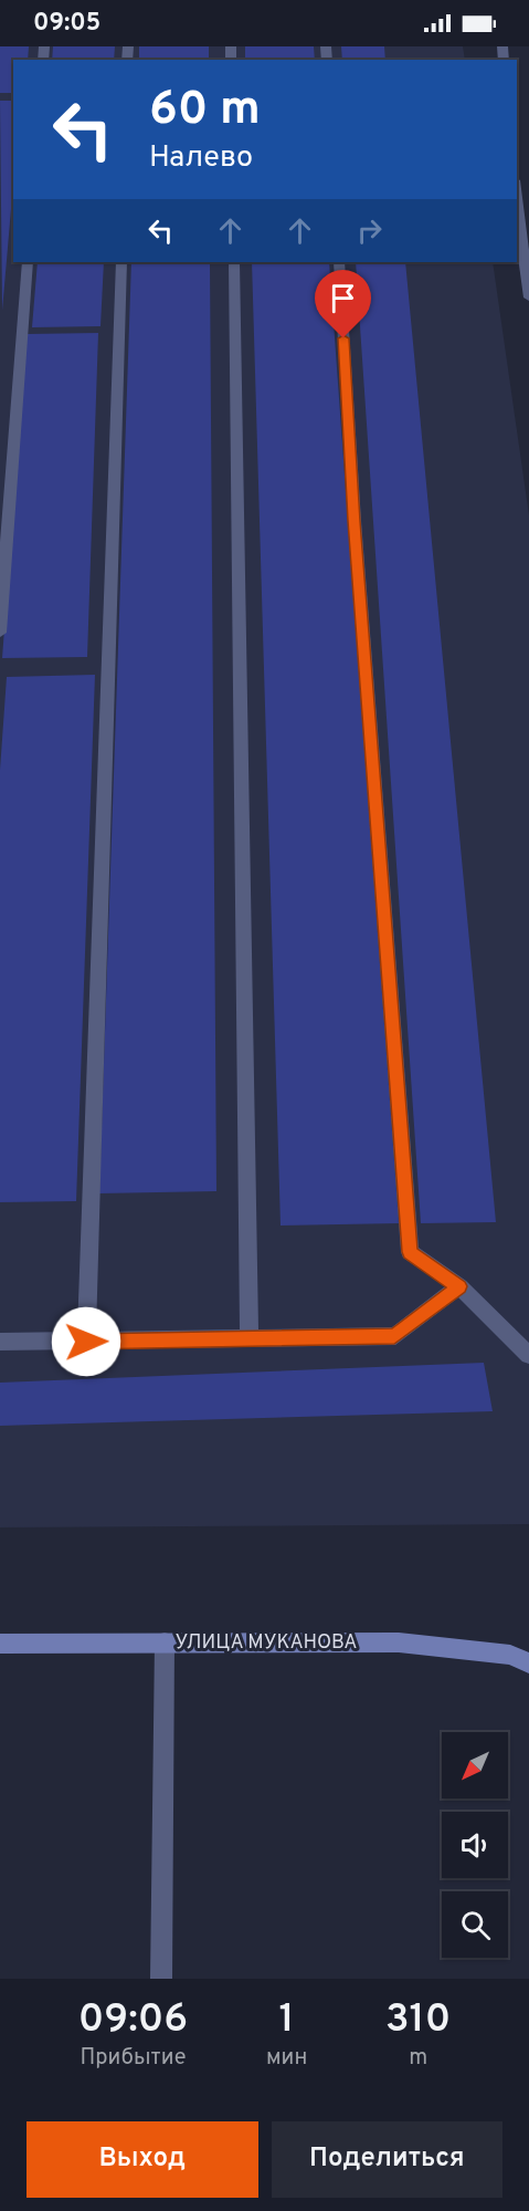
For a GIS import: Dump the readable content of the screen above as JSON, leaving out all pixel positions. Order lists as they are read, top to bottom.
{
  "streets": {
    "main road": ["УЛИЦА МУКАНОВА"]
  },
  "north": "bottom left",
  "page": {
    "status": "09:05",
    "turn": ["60 m", "Налево"],
    "eta": [
      "09:06",
      "Прибытие",
      "1",
      "мин",
      "310",
      "m"
    ],
    "buttons": ["Выход", "Поделиться"]
  }
}
